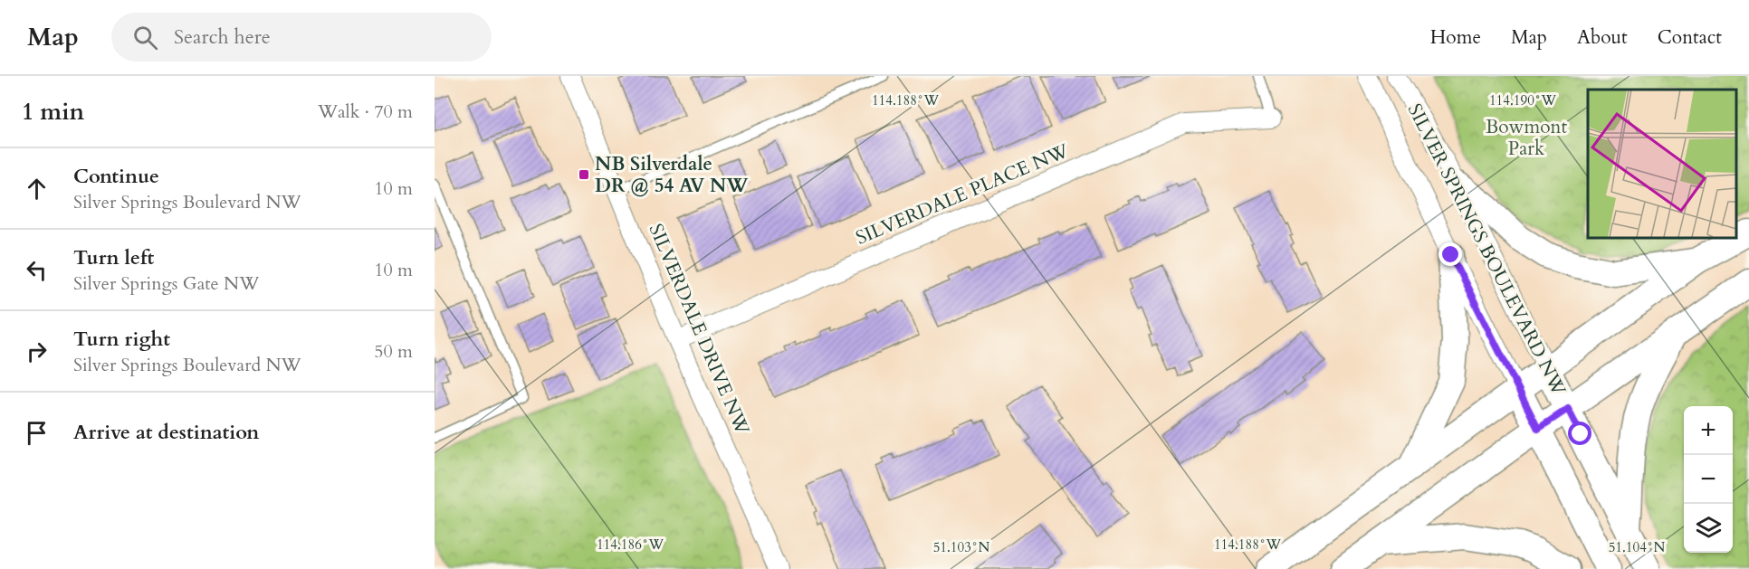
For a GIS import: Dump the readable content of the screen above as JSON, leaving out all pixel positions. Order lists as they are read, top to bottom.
{
  "streets": {
    "street": ["SILVERDALE PLACE NW", "SILVER SPRINGS BOULEVARD NW", "SILVERDALE DRIVE NW"]
  },
  "crossings": [
    ["SILVERDALE PLACE NW", "SILVERDALE DRIVE NW"]
  ],
  "parks": ["Bowmont Park"],
  "places": {
    "transit": ["NB Silverdale DR @ 54 AV NW"]
  },
  "page": {
    "header": "Map",
    "search": "Search here",
    "nav": [
      "Home",
      "Map",
      "About",
      "Contact"
    ],
    "heading": ["1 min", "Walk · 70 m"],
    "list": [
      ["Continue", "Silver Springs Boulevard NW", "10 m"],
      ["Turn left", "Silver Springs Gate NW", "10 m"],
      ["Turn right", "Silver Springs Boulevard NW", "50 m"],
      "Arrive at destination"
    ],
    "map_buttons": ["+", "−"]
  },
  "coordinates": [
    "114.188°W",
    "114.190°W",
    "114.186°W",
    "51.103°N",
    "51.104°N"
  ]
}
